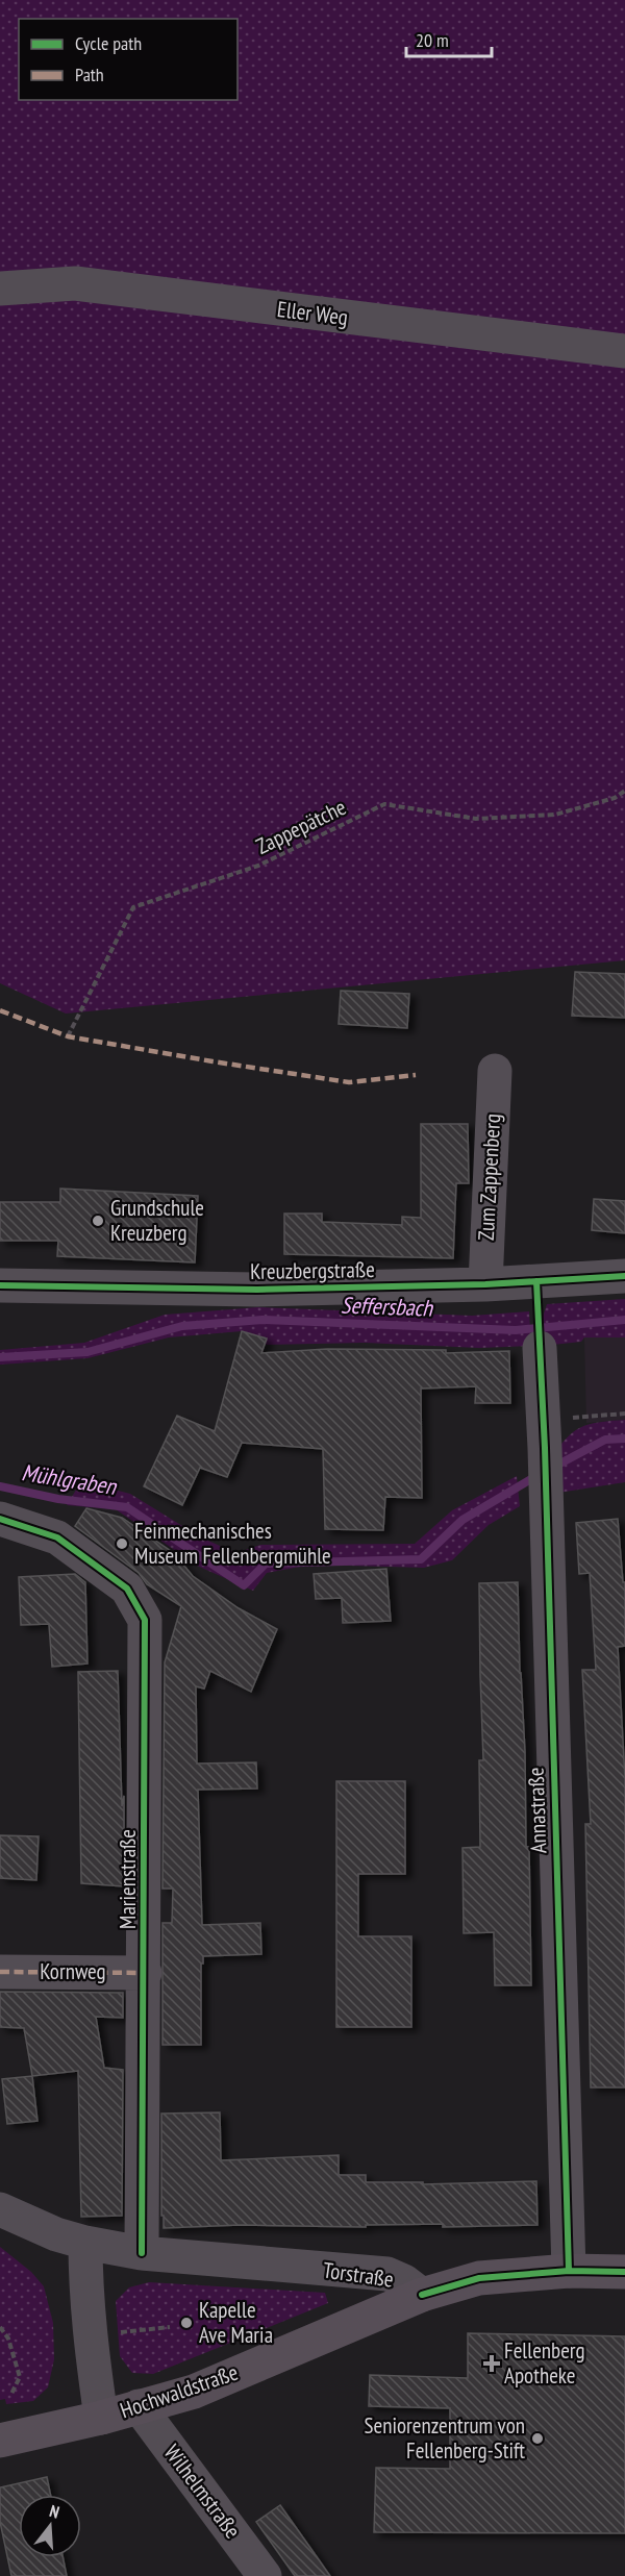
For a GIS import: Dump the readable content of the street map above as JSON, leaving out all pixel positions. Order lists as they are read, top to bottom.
{
  "streets": {
    "main road": ["Torstraße", "Hochwaldstraße"],
    "street": [
      "Eller Weg",
      "Zum Zappenberg",
      "Kreuzbergstraße",
      "Annastraße",
      "Marienstraße",
      "Kornweg",
      "Wilhelmstraße"
    ],
    "path": ["Zappepätche"]
  },
  "crossings": [
    ["Zum Zappenberg", "Kreuzbergstraße"],
    ["Annastraße", "Torstraße"],
    ["Marienstraße", "Kornweg"],
    ["Marienstraße", "Torstraße"],
    ["Torstraße", "Hochwaldstraße"],
    ["Hochwaldstraße", "Wilhelmstraße"]
  ],
  "water": ["Seffersbach", "Mühlgraben"],
  "places": {
    "other": [
      "Grundschule Kreuzberg",
      "Feinmechanisches Museum Fellenbergmühle",
      "Kapelle Ave Maria",
      "Seniorenzentrum von Fellenberg-Stift"
    ],
    "health": ["Fellenberg Apotheke"]
  },
  "legend": ["Cycle path", "Path"],
  "scale_bar": "20 m",
  "north": "top"
}
